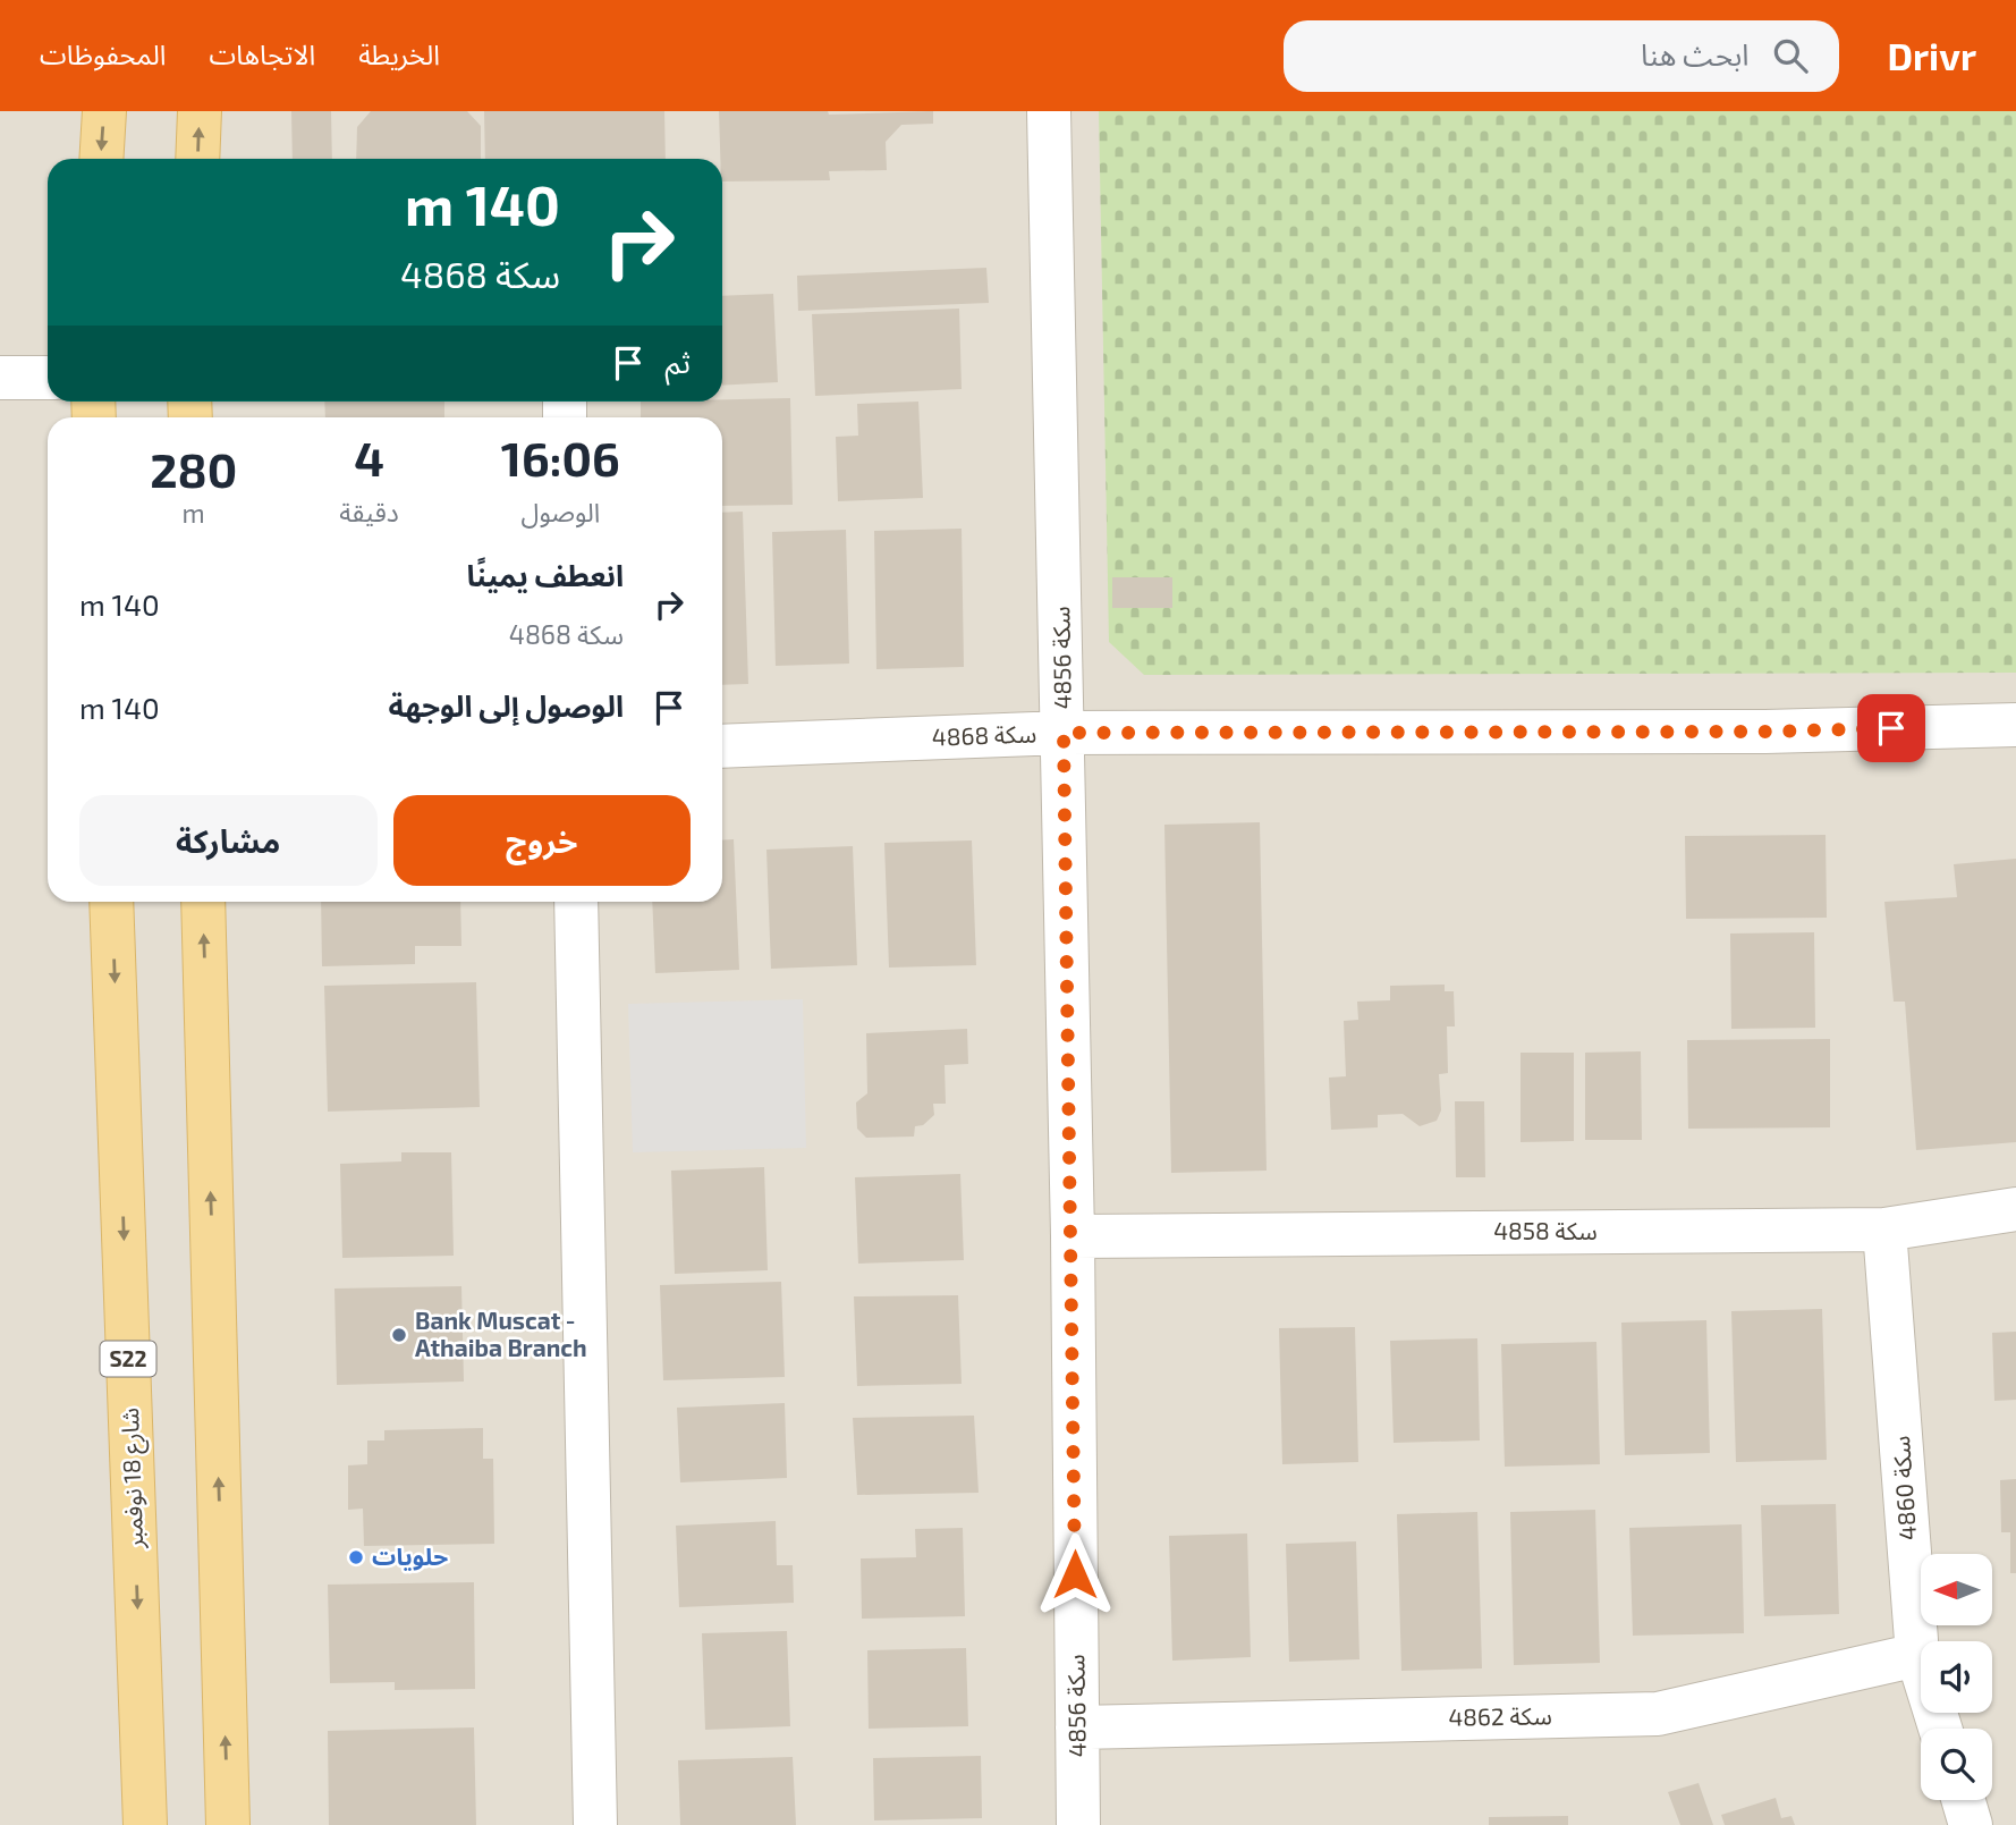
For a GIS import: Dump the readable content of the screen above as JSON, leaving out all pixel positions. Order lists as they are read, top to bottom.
{
  "streets": {
    "main road": ["S22", "شارع 18 نوفمبر"],
    "street": [
      "سكة 4856",
      "سكة 4868",
      "سكة 4858",
      "سكة 4860",
      "سكة 4862"
    ]
  },
  "crossings": [
    ["سكة 4856", "سكة 4868"],
    ["سكة 4856", "سكة 4858"],
    ["سكة 4856", "سكة 4862"],
    ["سكة 4858", "سكة 4860"],
    ["سكة 4860", "سكة 4862"]
  ],
  "places": ["Bank Muscat - Athaiba Branch", "حلويات"],
  "north": "left",
  "page": {
    "header": "Drivr",
    "search": "ابحث هنا",
    "nav": ["الخريطة", "الاتجاهات", "المحفوظات"],
    "turn": ["140 m", "سكة 4868"],
    "then": "ثم",
    "eta": [
      "16:06",
      "الوصول",
      "4",
      "دقيقة",
      "280",
      "m"
    ],
    "list": [
      {
        "name": "انعطف يمينًا",
        "note": "سكة 4868",
        "value": "140 m"
      },
      {
        "name": "الوصول إلى الوجهة",
        "value": "140 m"
      }
    ],
    "buttons": ["خروج", "مشاركة"]
  }
}
